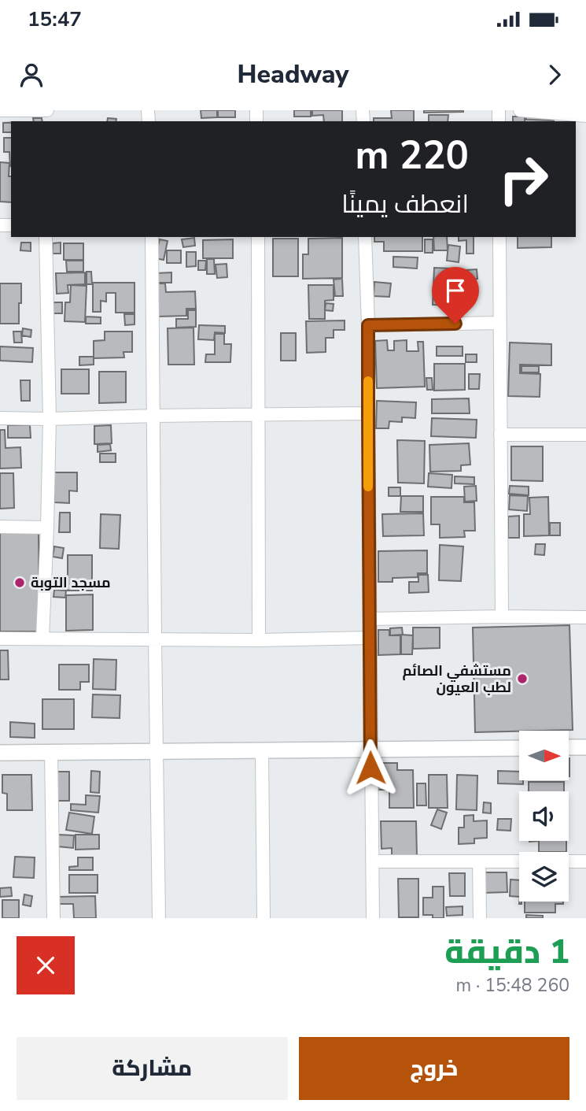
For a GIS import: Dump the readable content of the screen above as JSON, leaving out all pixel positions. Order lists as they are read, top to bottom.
{
  "places": ["مسجد التوبة", "مستشفي الصائم لطب العيون"],
  "north": "right",
  "page": {
    "status": "15:47",
    "header": "Headway",
    "turn": ["220 m", "انعطف يمينًا"],
    "heading": ["1 دقيقة", "260 m · 15:48"],
    "buttons": ["خروج", "مشاركة"]
  }
}
